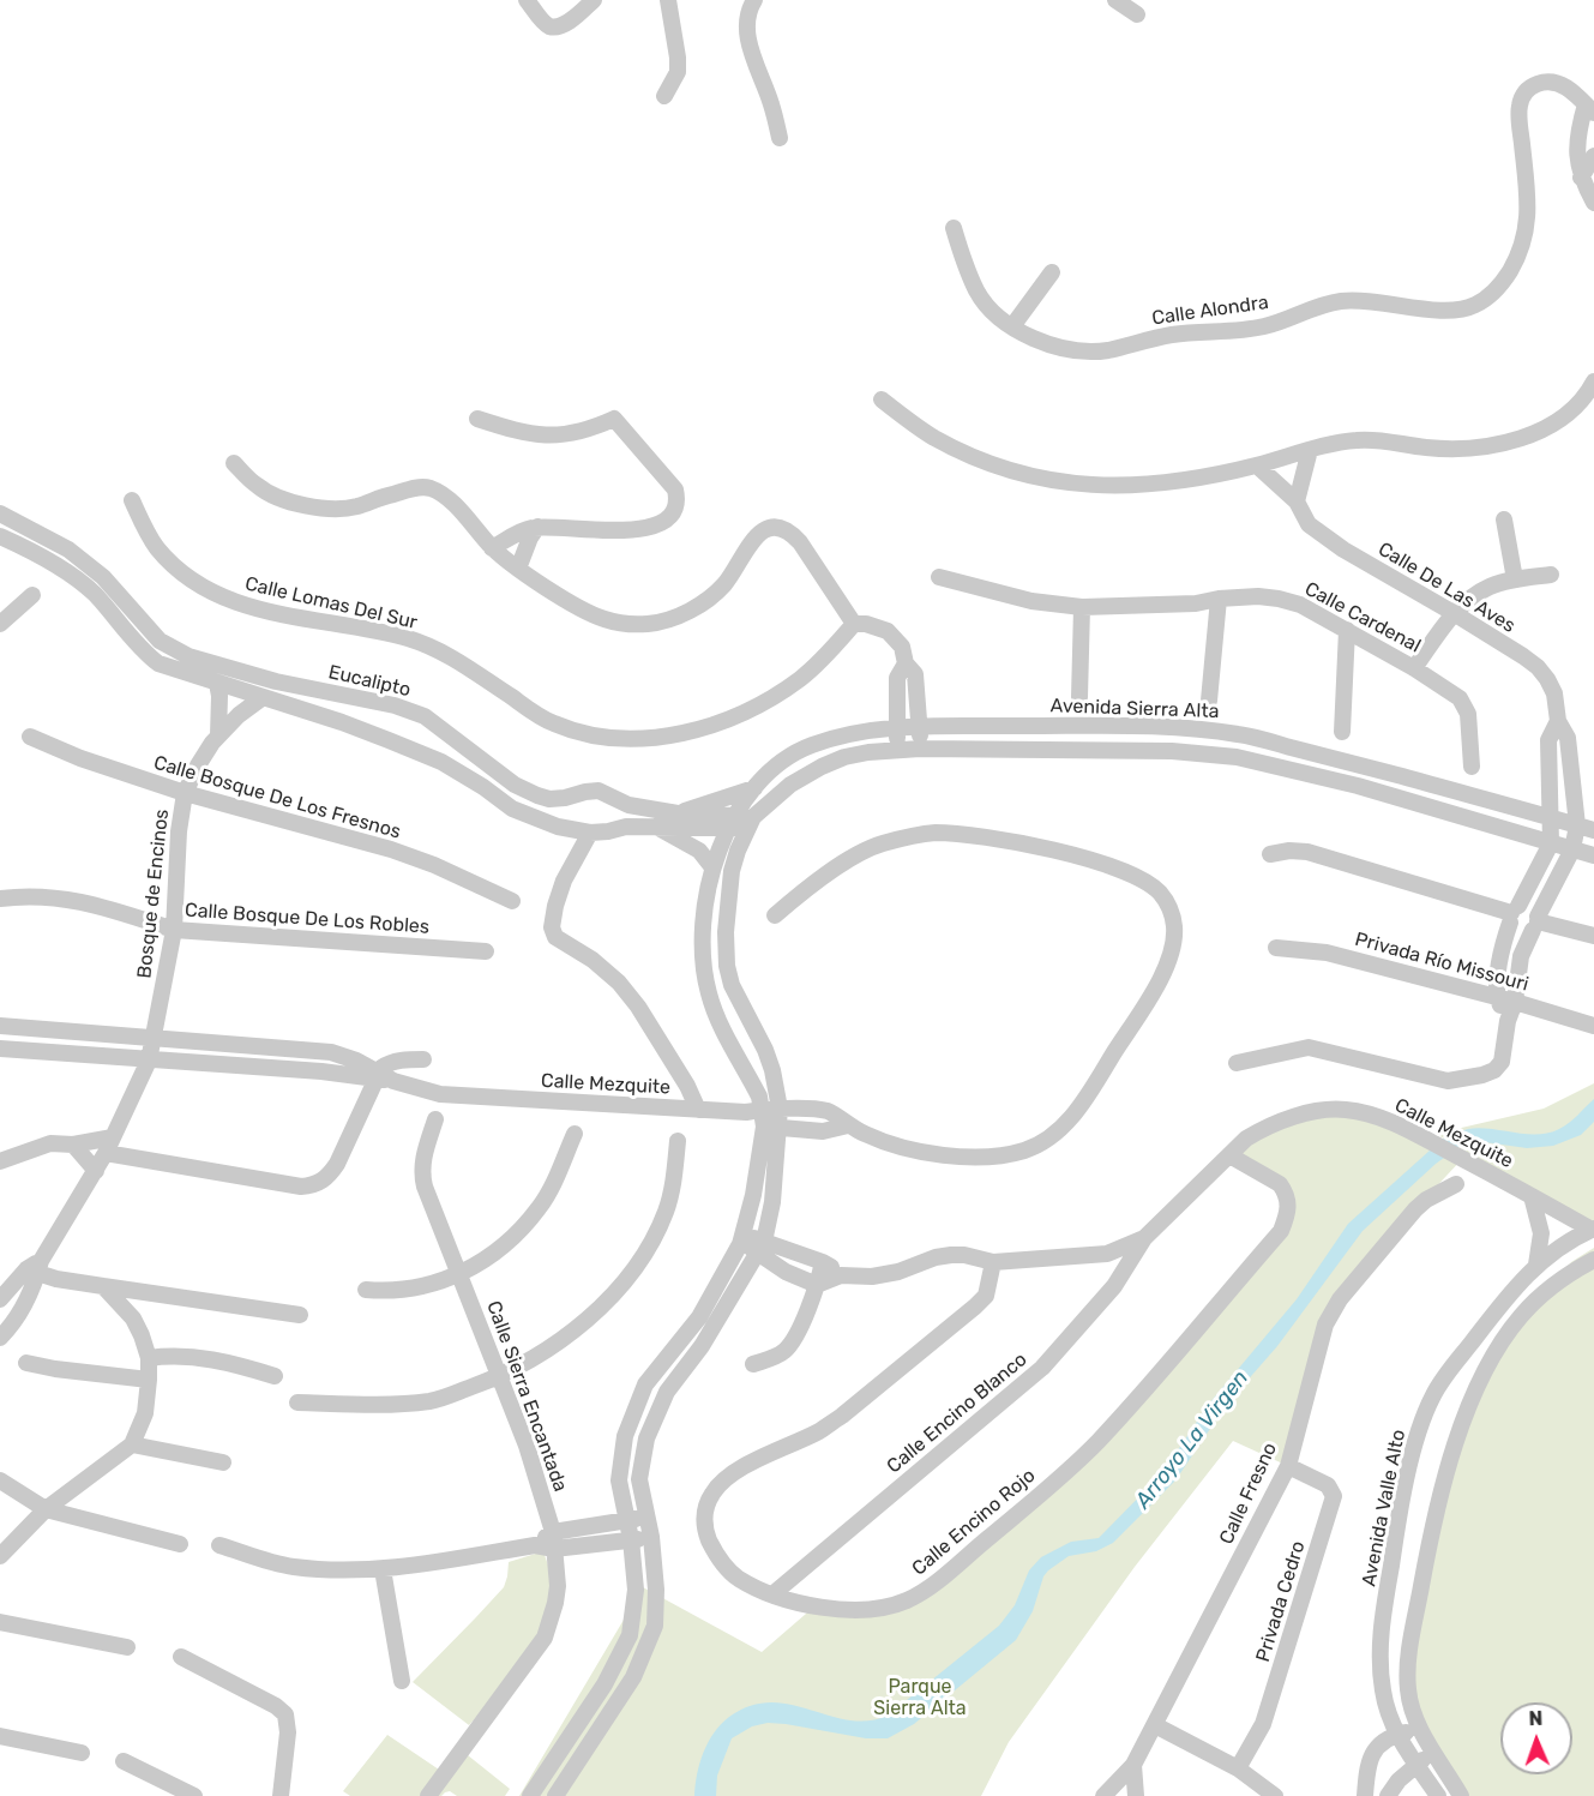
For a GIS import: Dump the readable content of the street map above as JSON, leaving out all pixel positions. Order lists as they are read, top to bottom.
{
  "streets": {
    "street": [
      "Calle Alondra",
      "Calle De Las Aves",
      "Calle Lomas Del Sur",
      "Calle Cardenal",
      "Eucalipto",
      "Avenida Sierra Alta",
      "Calle Bosque De Los Fresnos",
      "Bosque de Encinos",
      "Calle Bosque De Los Robles",
      "Privada Río Missouri",
      "Calle Mezquite",
      "Calle Sierra Encantada",
      "Calle Encino Blanco",
      "Calle Fresno",
      "Avenida Valle Alto",
      "Calle Encino Rojo",
      "Privada Cedro"
    ]
  },
  "crossings": [
    ["Calle De Las Aves", "Avenida Sierra Alta"],
    ["Calle De Las Aves", "Privada Río Missouri"],
    ["Eucalipto", "Avenida Sierra Alta"],
    ["Calle Bosque De Los Fresnos", "Bosque de Encinos"],
    ["Bosque de Encinos", "Calle Bosque De Los Robles"],
    ["Bosque de Encinos", "Calle Mezquite"],
    ["Calle Mezquite", "Calle Encino Blanco"],
    ["Calle Mezquite", "Avenida Valle Alto"],
    ["Calle Mezquite", "Calle Encino Rojo"],
    ["Calle Encino Blanco", "Calle Encino Rojo"],
    ["Calle Fresno", "Privada Cedro"]
  ],
  "water": ["Arroyo La Virgen"],
  "parks": ["Parque Sierra Alta"],
  "north": "top"
}
